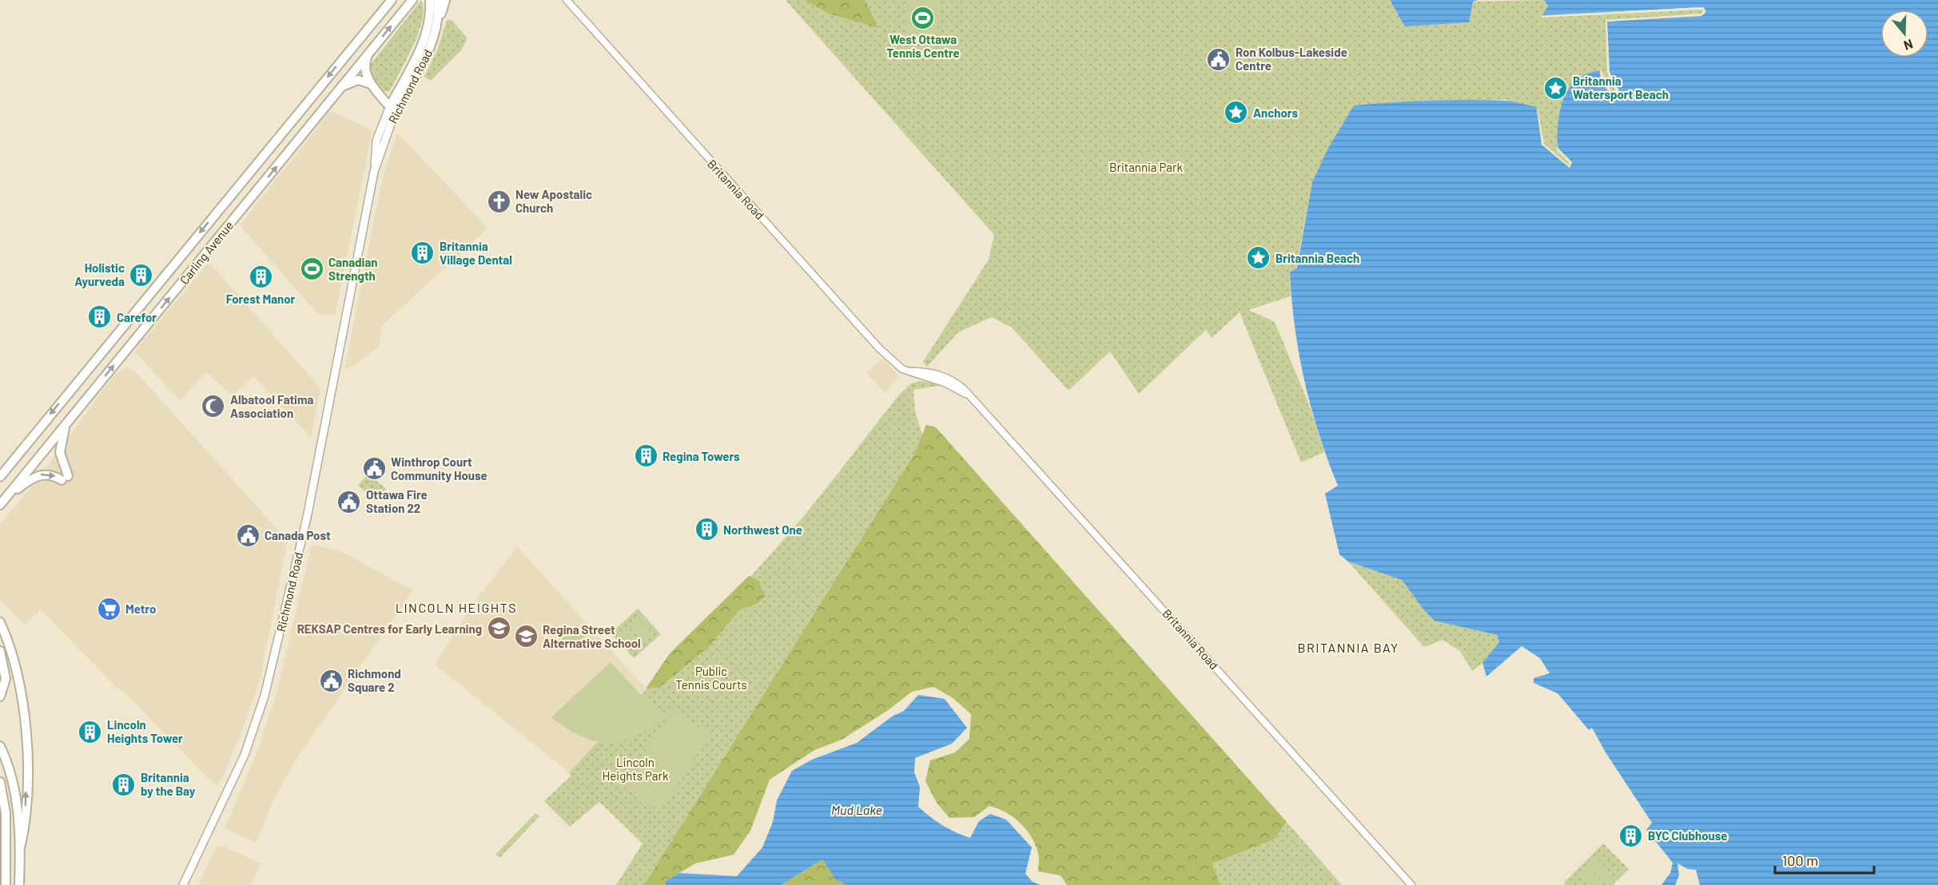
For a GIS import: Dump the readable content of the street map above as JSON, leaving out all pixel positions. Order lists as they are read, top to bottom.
{
  "streets": {
    "main road": ["Richmond Road", "Carling Avenue"],
    "street": ["Britannia Road"]
  },
  "districts": ["LINCOLN HEIGHTS", "BRITANNIA BAY"],
  "water": ["Mud Lake"],
  "parks": ["Britannia Park", "Public Tennis Courts", "Lincoln Heights Park"],
  "places": {
    "sports": ["West Ottawa Tennis Centre", "Canadian Strength"],
    "public building": [
      "Ron Kolbus-Lakeside Centre",
      "Winthrop Court Community House",
      "Ottawa Fire Station 22",
      "Canada Post",
      "Richmond Square 2"
    ],
    "place": ["Britannia Watersport Beach", "Anchors", "Britannia Beach"],
    "church": ["New Apostalic Church"],
    "building": [
      "Britannia Village Dental",
      "Holistic Ayurveda",
      "Forest Manor",
      "Carefor",
      "Regina Towers",
      "Northwest One",
      "Lincoln Heights Tower",
      "Britannia by the Bay",
      "BYC Clubhouse"
    ],
    "mosque": ["Albatool Fatima Association"],
    "supermarket": ["Metro"],
    "school or university": ["REKSAP Centres for Early Learning", "Regina Street Alternative School"]
  },
  "scale_bar": "100 m",
  "north": "bottom"
}
